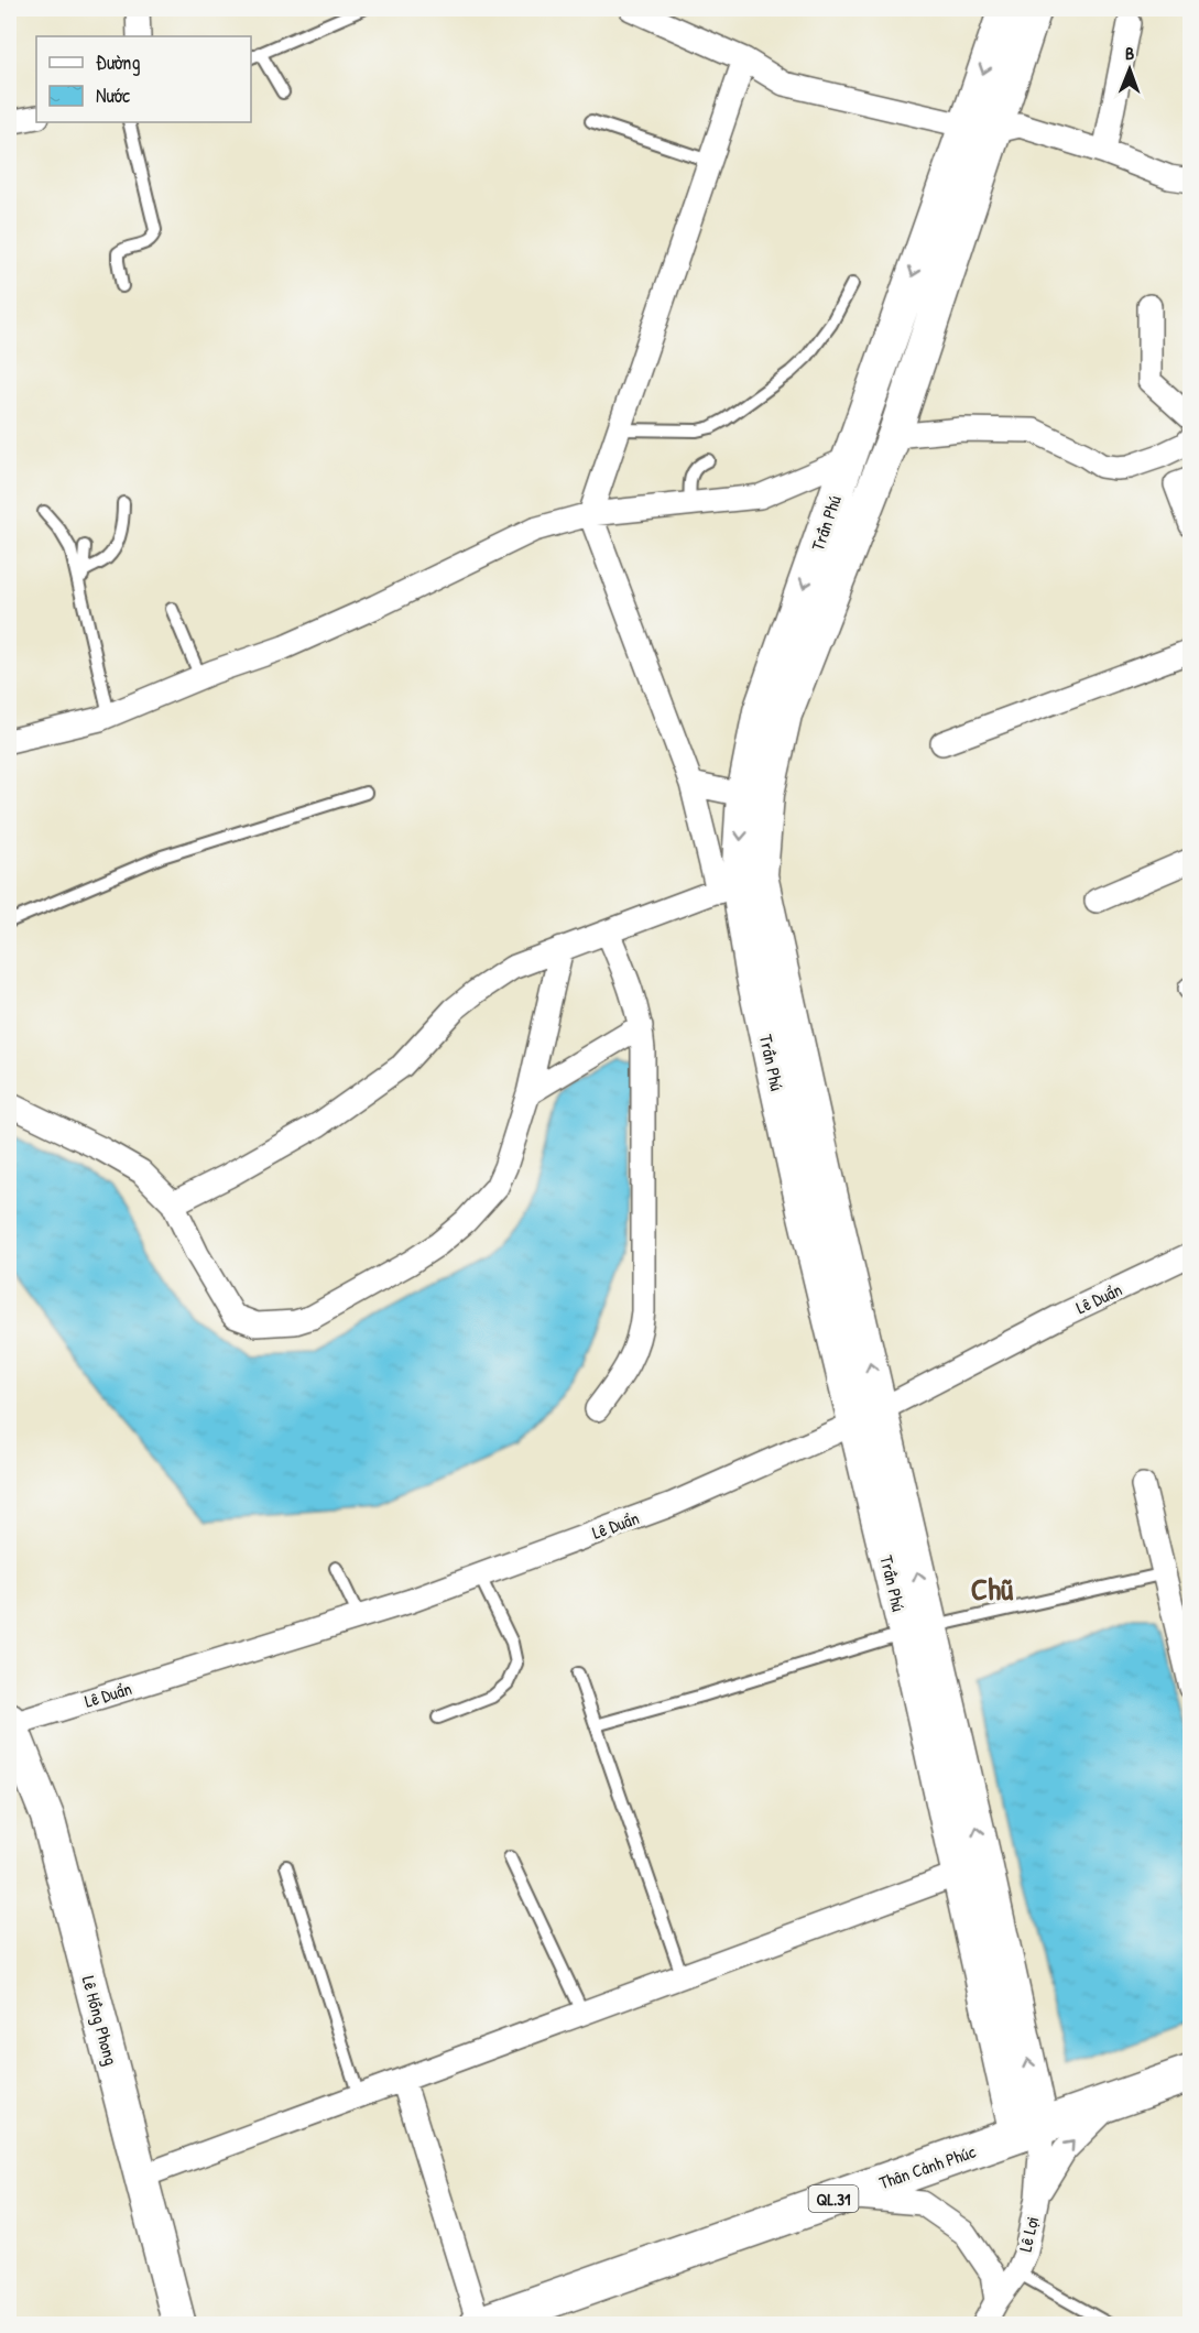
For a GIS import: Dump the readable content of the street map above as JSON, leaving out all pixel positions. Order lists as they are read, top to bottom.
{
  "streets": {
    "highway": ["Thân Cảnh Phúc", "QL.31"],
    "main road": ["Trần Phú", "Lê Hồng Phong"],
    "street": ["Lê Duẩn", "Lê Lợi"]
  },
  "crossings": [
    ["Trần Phú", "Lê Duẩn"],
    ["Trần Phú", "Thân Cảnh Phúc"],
    ["Trần Phú", "Lê Lợi"],
    ["Lê Duẩn", "Lê Hồng Phong"],
    ["Thân Cảnh Phúc", "Lê Lợi"]
  ],
  "districts": ["Chũ"],
  "legend": ["Đường", "Nước"],
  "north": "top"
}
